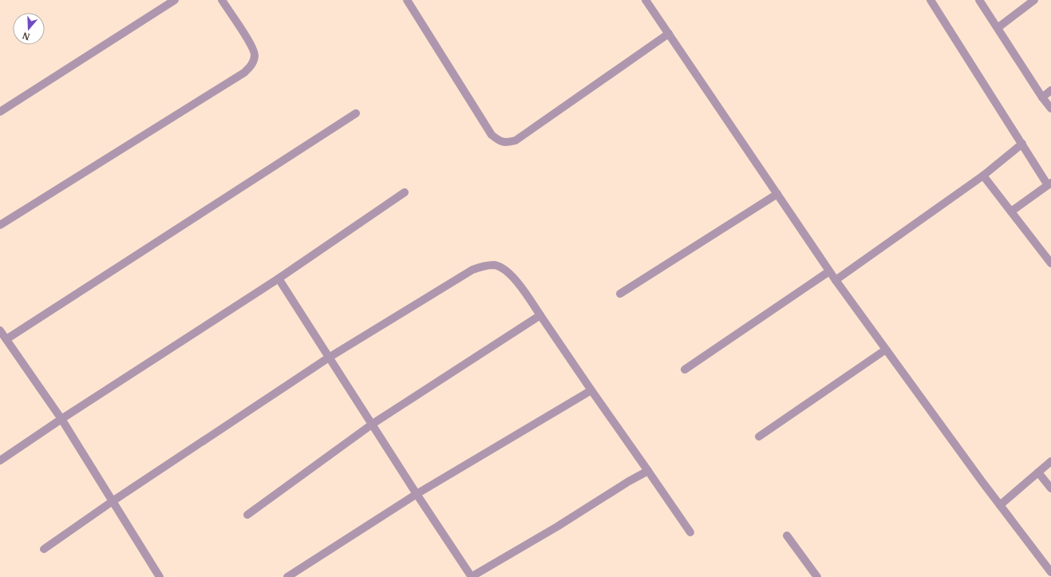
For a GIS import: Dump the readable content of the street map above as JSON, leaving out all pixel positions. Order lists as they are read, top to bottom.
{
  "north": "bottom"
}
